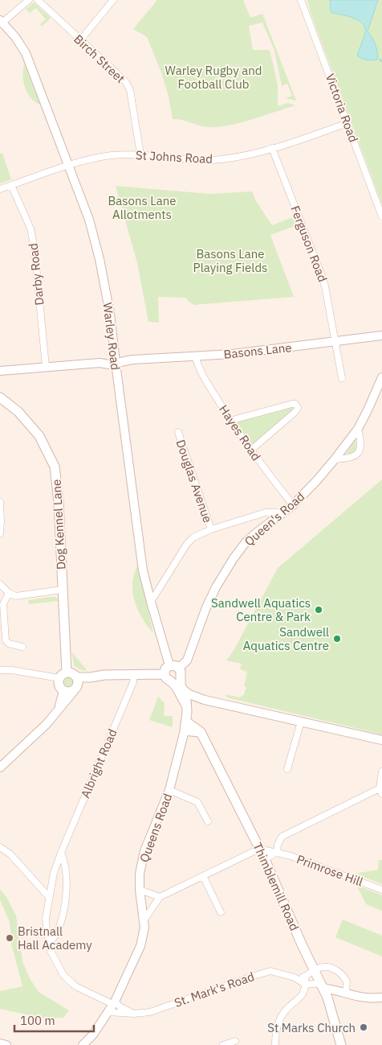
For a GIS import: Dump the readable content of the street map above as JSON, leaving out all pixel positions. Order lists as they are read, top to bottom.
{
  "streets": {
    "main road": ["Dog Kennel Lane", "Thimblemill Road"],
    "street": [
      "Birch Street",
      "Victoria Road",
      "St Johns Road",
      "Ferguson Road",
      "Darby Road",
      "Warley Road",
      "Basons Lane",
      "Hayes Road",
      "Douglas Avenue",
      "Queen's Road",
      "Albright Road",
      "Queens Road",
      "Primrose Hill",
      "St. Mark's Road"
    ]
  },
  "crossings": [
    ["Birch Street", "St Johns Road"],
    ["Victoria Road", "St Johns Road"],
    ["St Johns Road", "Ferguson Road"],
    ["St Johns Road", "Darby Road"],
    ["St Johns Road", "Warley Road"],
    ["Ferguson Road", "Basons Lane"],
    ["Darby Road", "Basons Lane"],
    ["Warley Road", "Basons Lane"],
    ["Warley Road", "Queen's Road"],
    ["Basons Lane", "Hayes Road"],
    ["Hayes Road", "Queen's Road"],
    ["Albright Road", "Queens Road"],
    ["Queens Road", "Thimblemill Road"],
    ["Queens Road", "St. Mark's Road"],
    ["Primrose Hill", "Thimblemill Road"],
    ["Thimblemill Road", "St. Mark's Road"]
  ],
  "parks": ["Warley Rugby and Football Club", "Basons Lane Allotments", "Basons Lane Playing Fields"],
  "places": [
    "Sandwell Aquatics Centre & Park",
    "Sandwell Aquatics Centre",
    "Bristnall Hall Academy",
    "St Marks Church"
  ],
  "scale_bar": "100 m"
}
